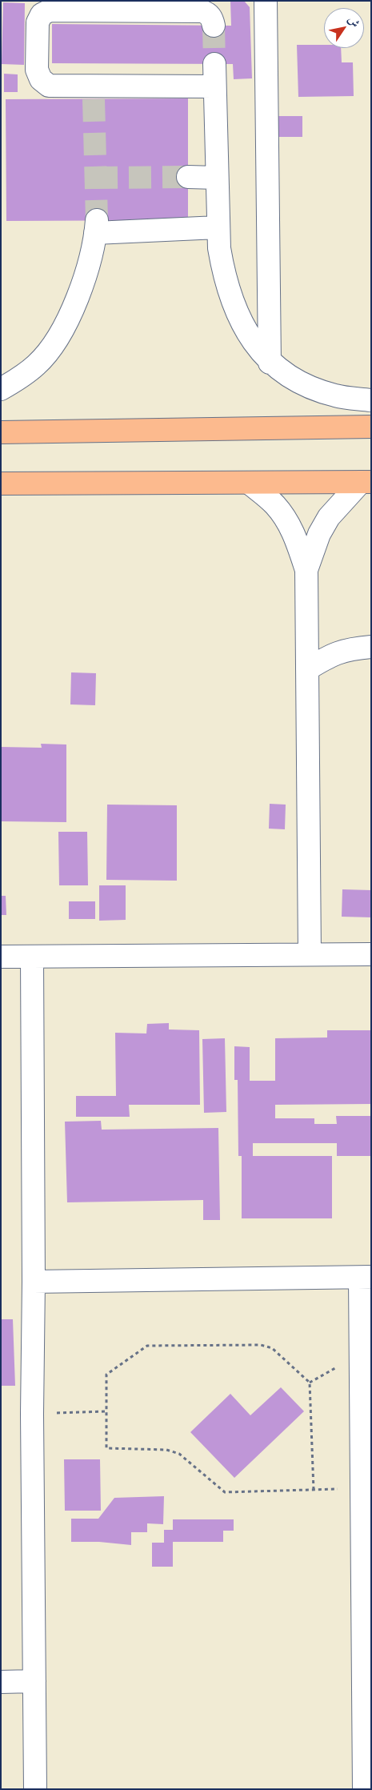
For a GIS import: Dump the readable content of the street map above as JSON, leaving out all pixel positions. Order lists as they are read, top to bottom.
{
  "north": "top right"
}
